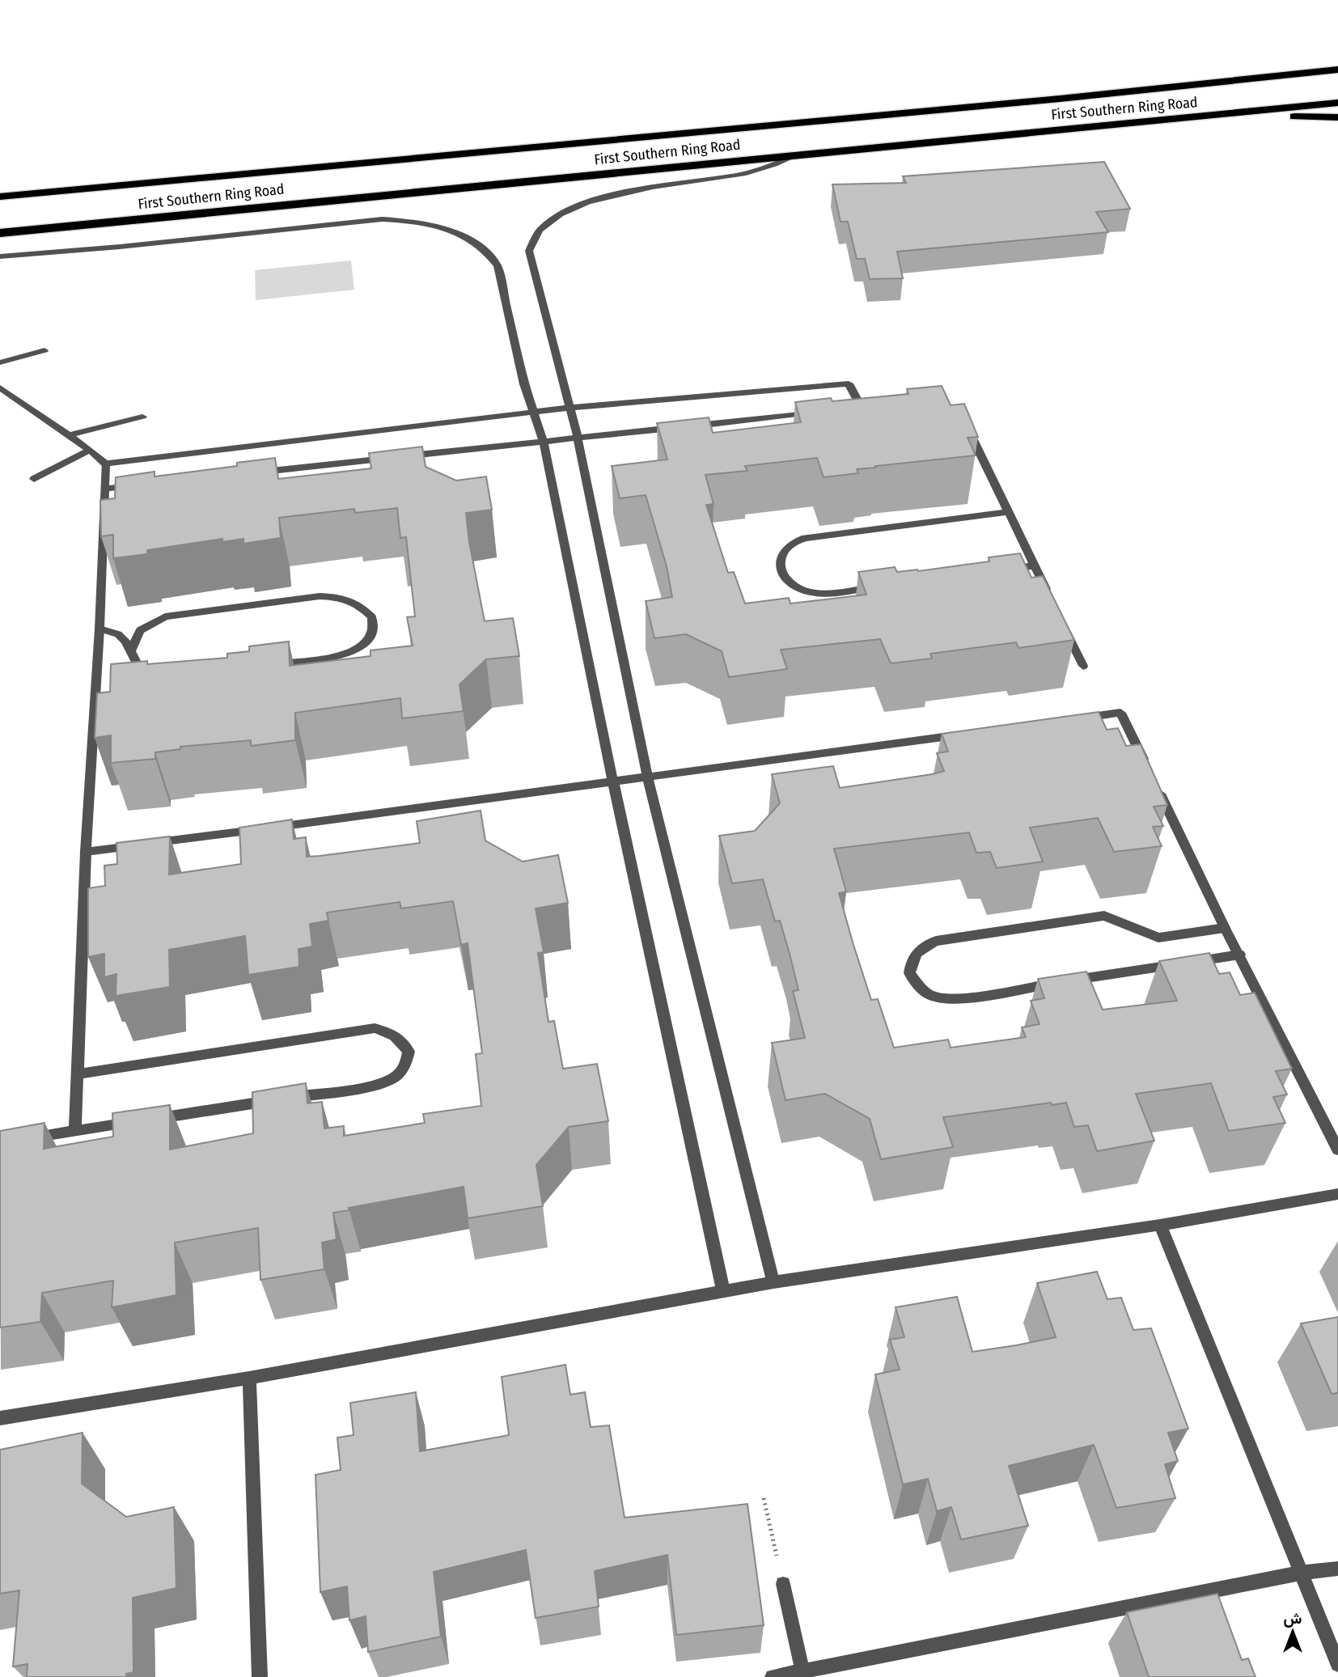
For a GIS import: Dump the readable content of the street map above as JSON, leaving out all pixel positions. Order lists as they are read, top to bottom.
{
  "streets": {
    "highway": ["First Southern Ring Road"]
  },
  "north": "top"
}
